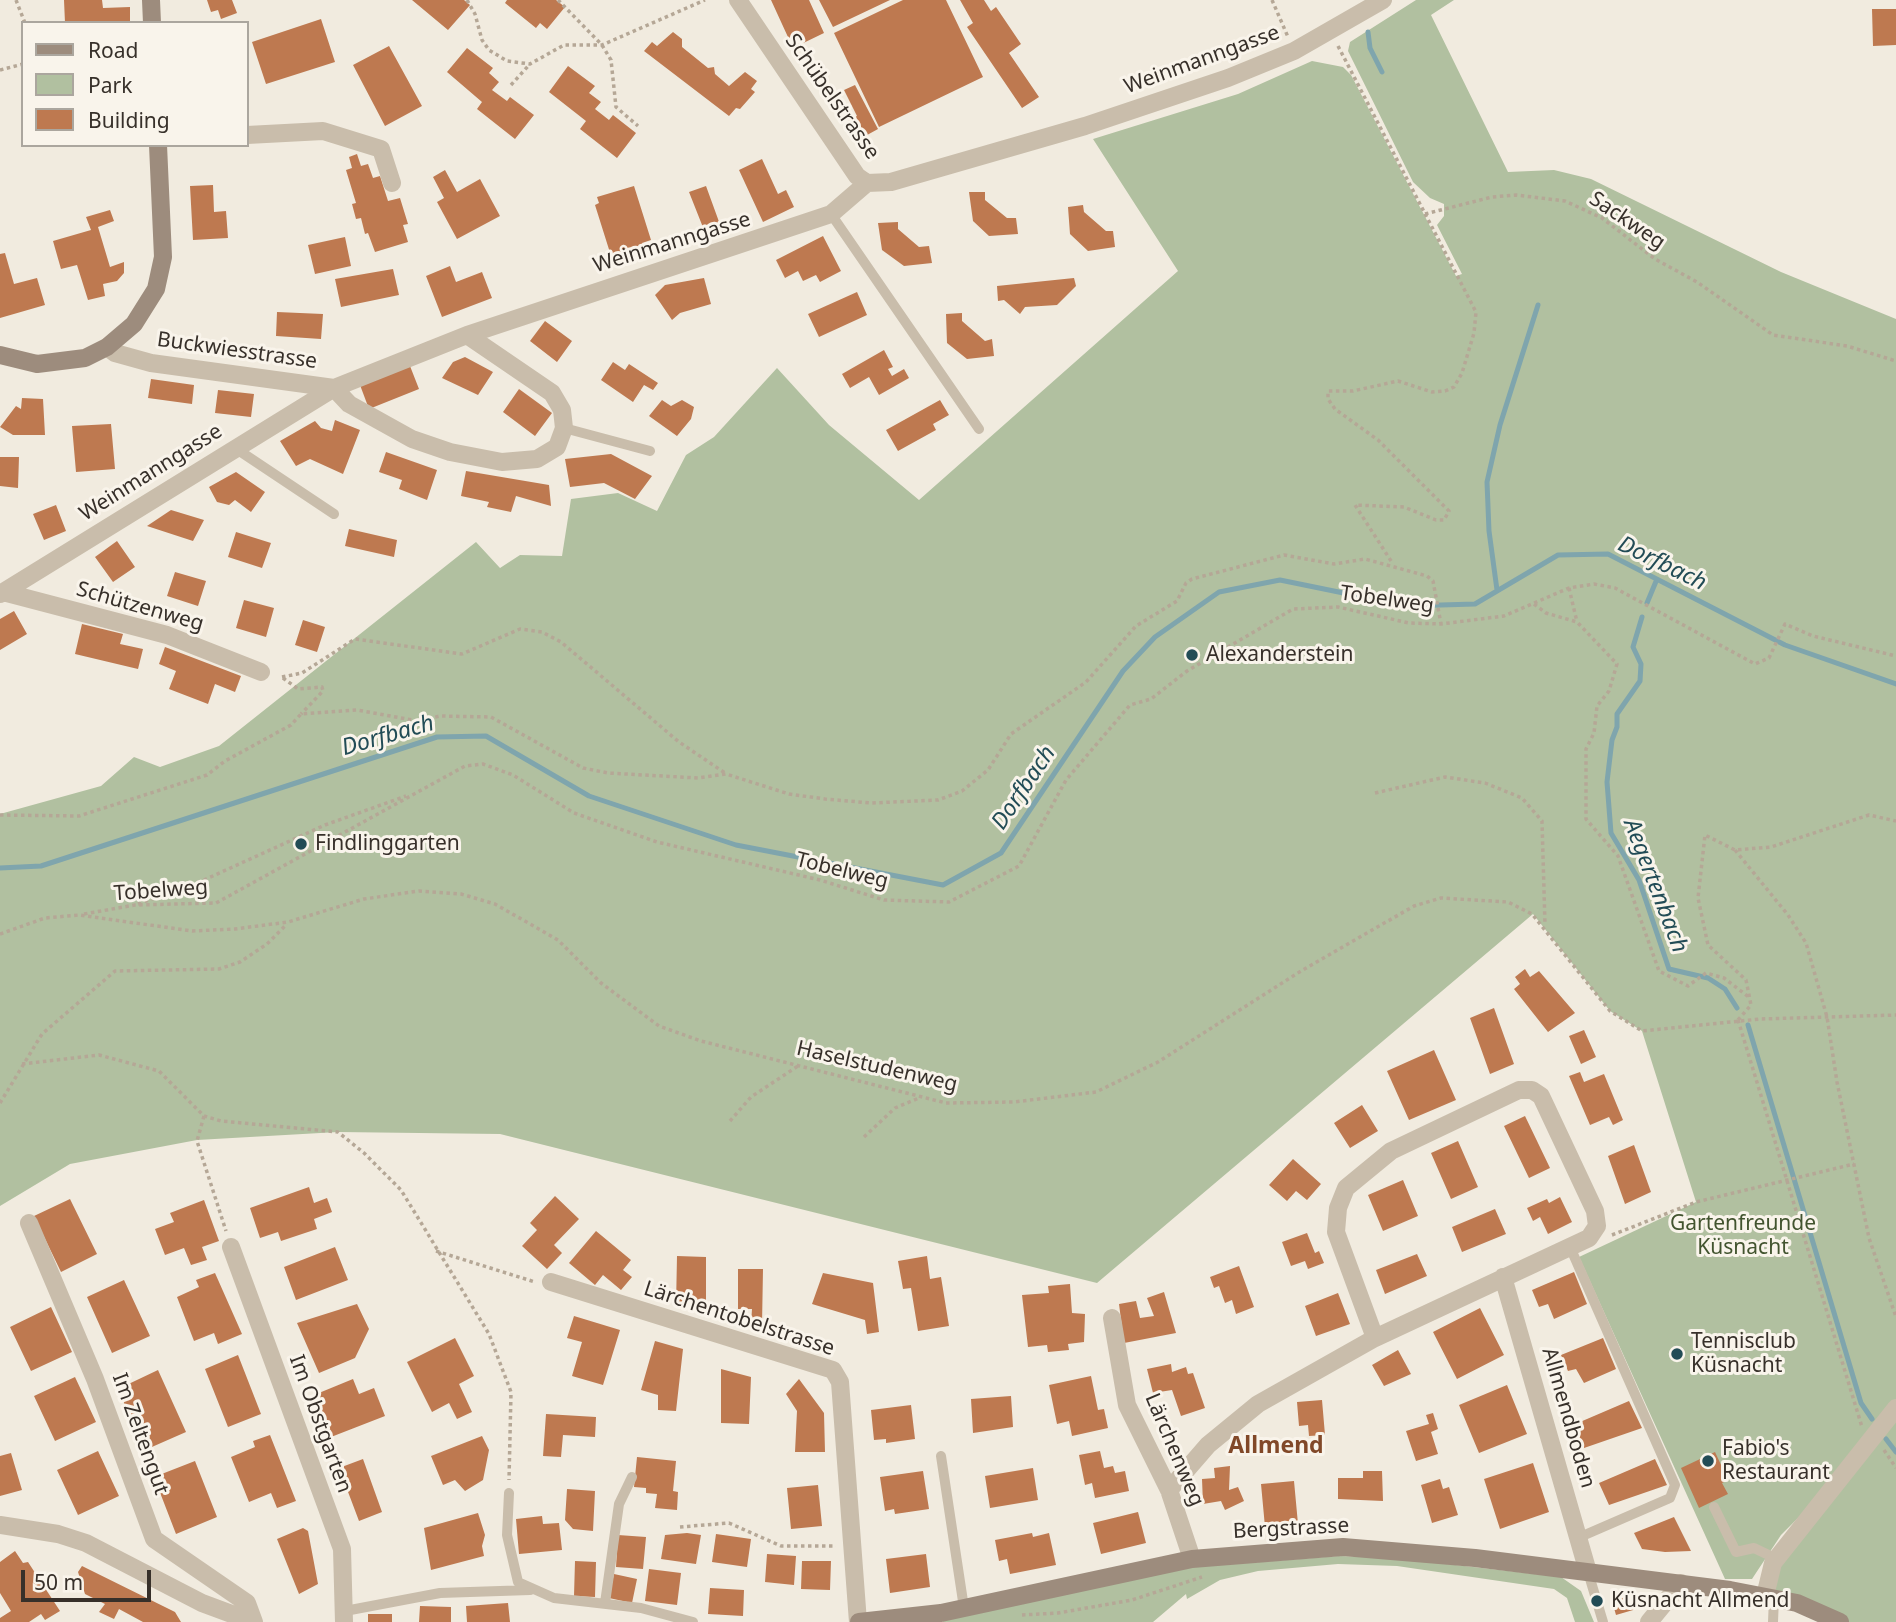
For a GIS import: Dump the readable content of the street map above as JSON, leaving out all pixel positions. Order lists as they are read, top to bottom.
{
  "streets": {
    "street": [
      "Weinmanngasse",
      "Schübelstrasse",
      "Buckwiesstrasse",
      "Schützenweg",
      "Lärchentobelstrasse",
      "Allmendboden",
      "Im Obstgarten",
      "Im Zeltengut",
      "Lärchenweg",
      "Bergstrasse"
    ],
    "path": ["Sackweg", "Tobelweg", "Haselstudenweg"]
  },
  "crossings": [
    ["Weinmanngasse", "Schübelstrasse"],
    ["Weinmanngasse", "Buckwiesstrasse"],
    ["Weinmanngasse", "Schützenweg"],
    ["Tobelweg", "Haselstudenweg"],
    ["Lärchentobelstrasse", "Bergstrasse"],
    ["Allmendboden", "Bergstrasse"],
    ["Lärchenweg", "Bergstrasse"]
  ],
  "districts": ["Allmend"],
  "water": ["Dorfbach", "Aegertenbach"],
  "parks": ["Gartenfreunde Küsnacht"],
  "places": [
    "Alexanderstein",
    "Findlinggarten",
    "Tennisclub Küsnacht",
    "Fabio's Restaurant",
    "Küsnacht Allmend"
  ],
  "legend": ["Road", "Park", "Building"],
  "scale_bar": "50 m"
}
